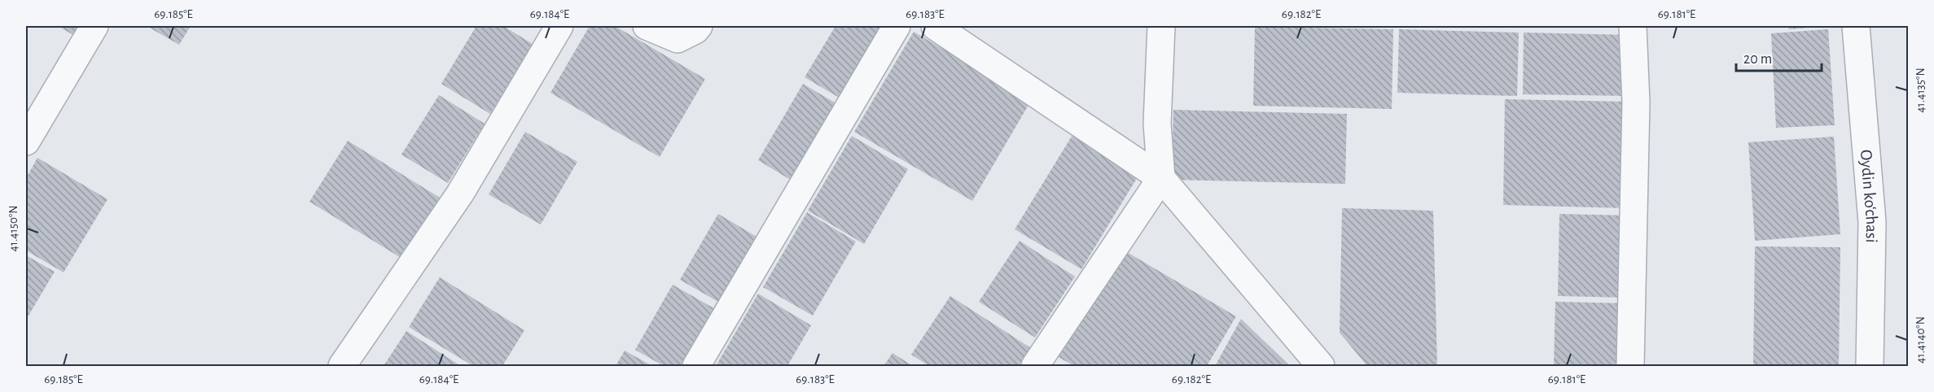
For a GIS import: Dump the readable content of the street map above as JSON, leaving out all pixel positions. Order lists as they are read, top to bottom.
{
  "streets": {
    "street": ["Oydin ko‘chasi"]
  },
  "scale_bar": "20 m",
  "coordinates": [
    "69.185°E",
    "69.184°E",
    "69.183°E",
    "69.182°E",
    "69.181°E",
    "41.4135°N",
    "41.4150°N",
    "41.4140°N"
  ]
}
